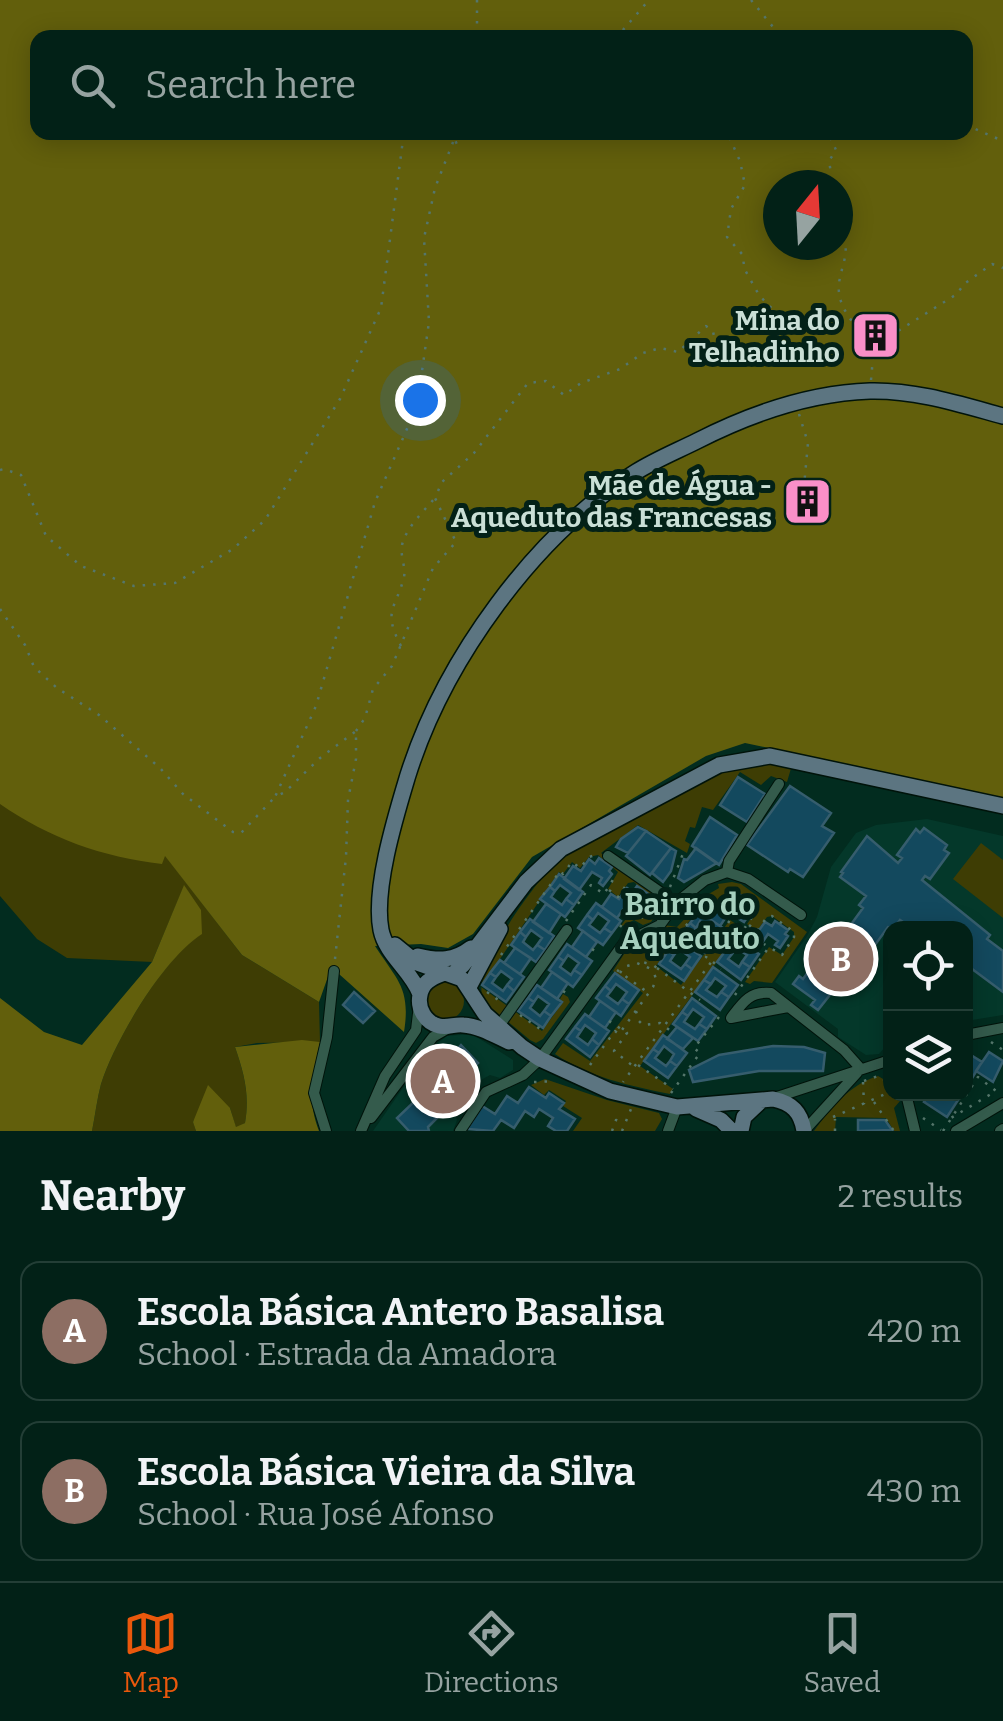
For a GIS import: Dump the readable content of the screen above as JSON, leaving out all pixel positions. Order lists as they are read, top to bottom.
{
  "districts": ["Bairro do Aqueduto"],
  "places": {
    "building": ["Mina do Telhadinho", "Mãe de Água - Aqueduto das Francesas"]
  },
  "north": "top",
  "page": {
    "search": "Search here",
    "pins": ["B", "A"],
    "heading": ["Nearby", "2 results"],
    "list": [
      {
        "mark": "A",
        "name": "Escola Básica Antero Basalisa",
        "note": "School · Estrada da Amadora",
        "value": "420 m"
      },
      {
        "mark": "B",
        "name": "Escola Básica Vieira da Silva",
        "note": "School · Rua José Afonso",
        "value": "430 m"
      }
    ],
    "nav": ["Map", "Directions", "Saved"]
  }
}
